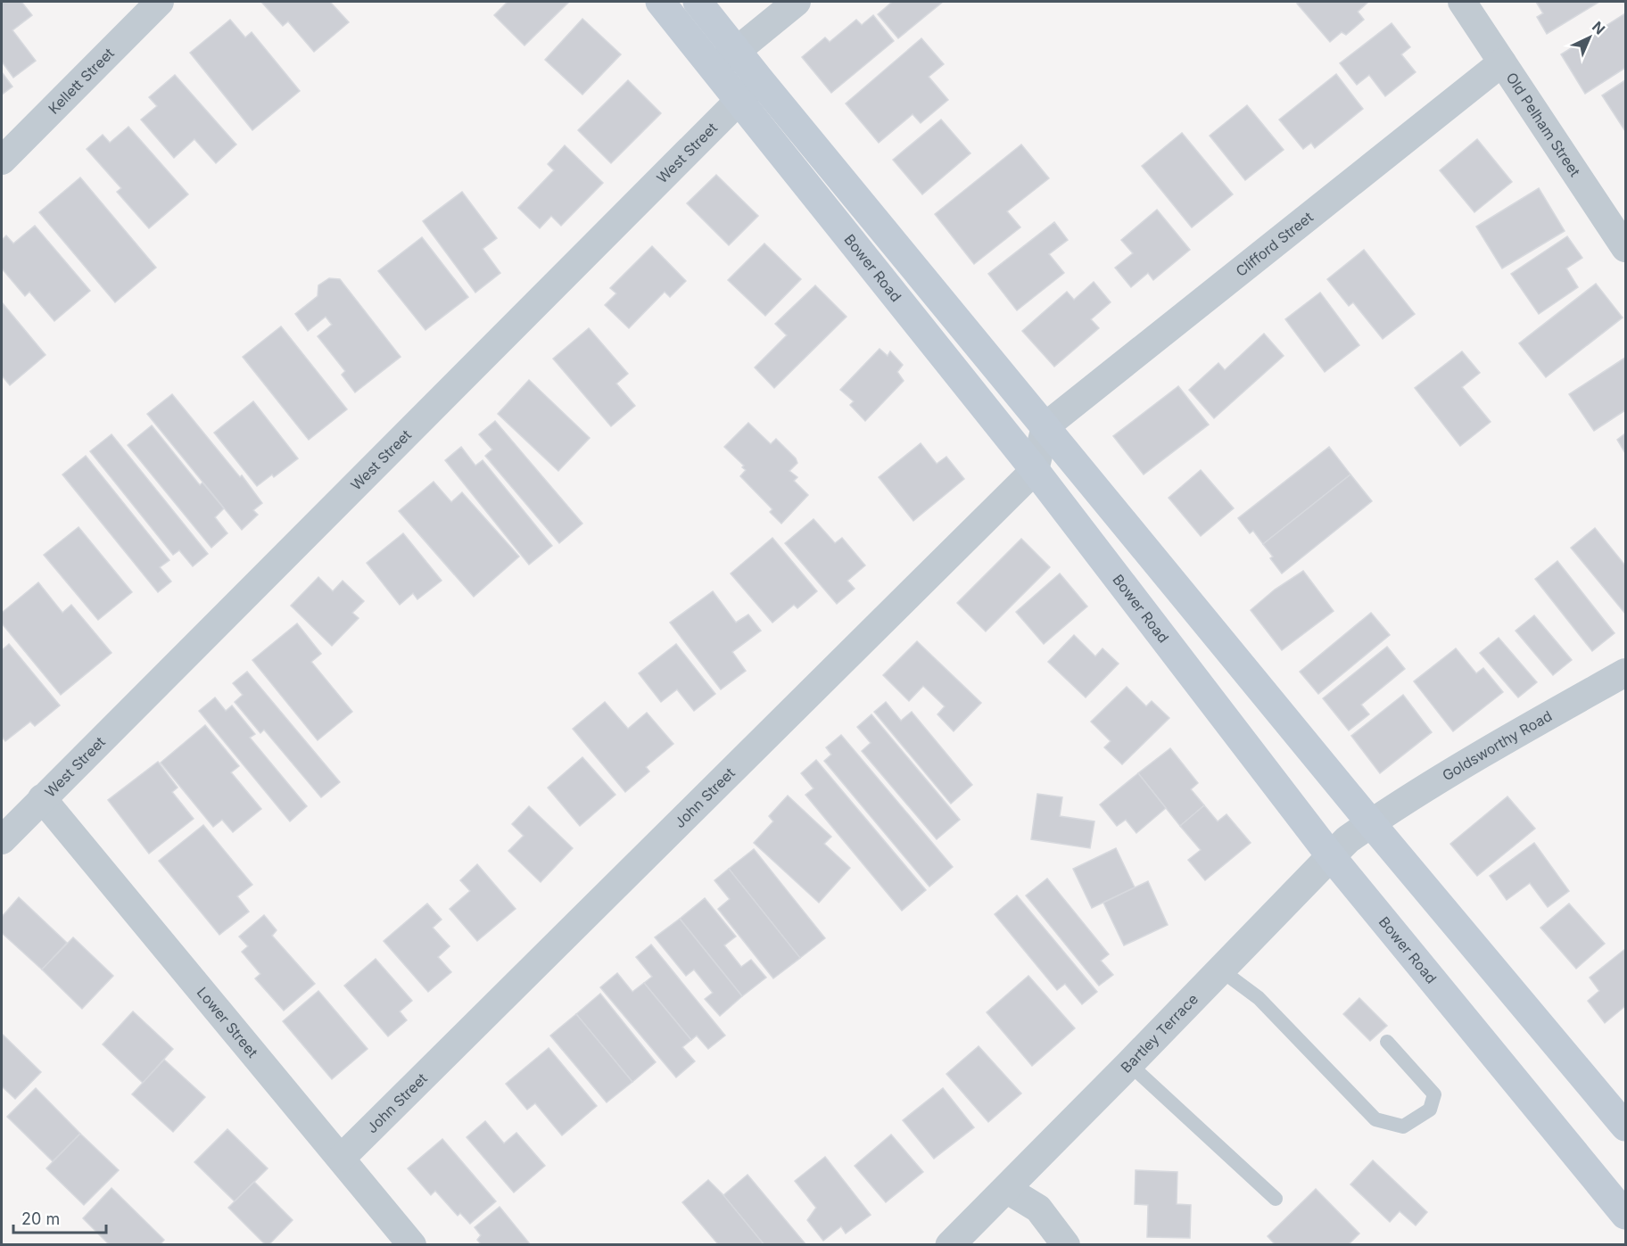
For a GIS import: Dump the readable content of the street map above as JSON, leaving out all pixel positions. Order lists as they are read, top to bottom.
{
  "streets": {
    "main road": ["Bower Road"],
    "street": [
      "Kellett Street",
      "Old Pelham Street",
      "West Street",
      "Clifford Street",
      "Goldsworthy Road",
      "John Street",
      "Lower Street",
      "Bartley Terrace"
    ]
  },
  "crossings": [
    ["Old Pelham Street", "Clifford Street"],
    ["West Street", "Bower Road"],
    ["West Street", "Lower Street"],
    ["Bower Road", "John Street"],
    ["Bower Road", "Bartley Terrace"],
    ["Goldsworthy Road", "Bartley Terrace"],
    ["John Street", "Lower Street"]
  ],
  "scale_bar": "20 m",
  "north": "top right"
}
